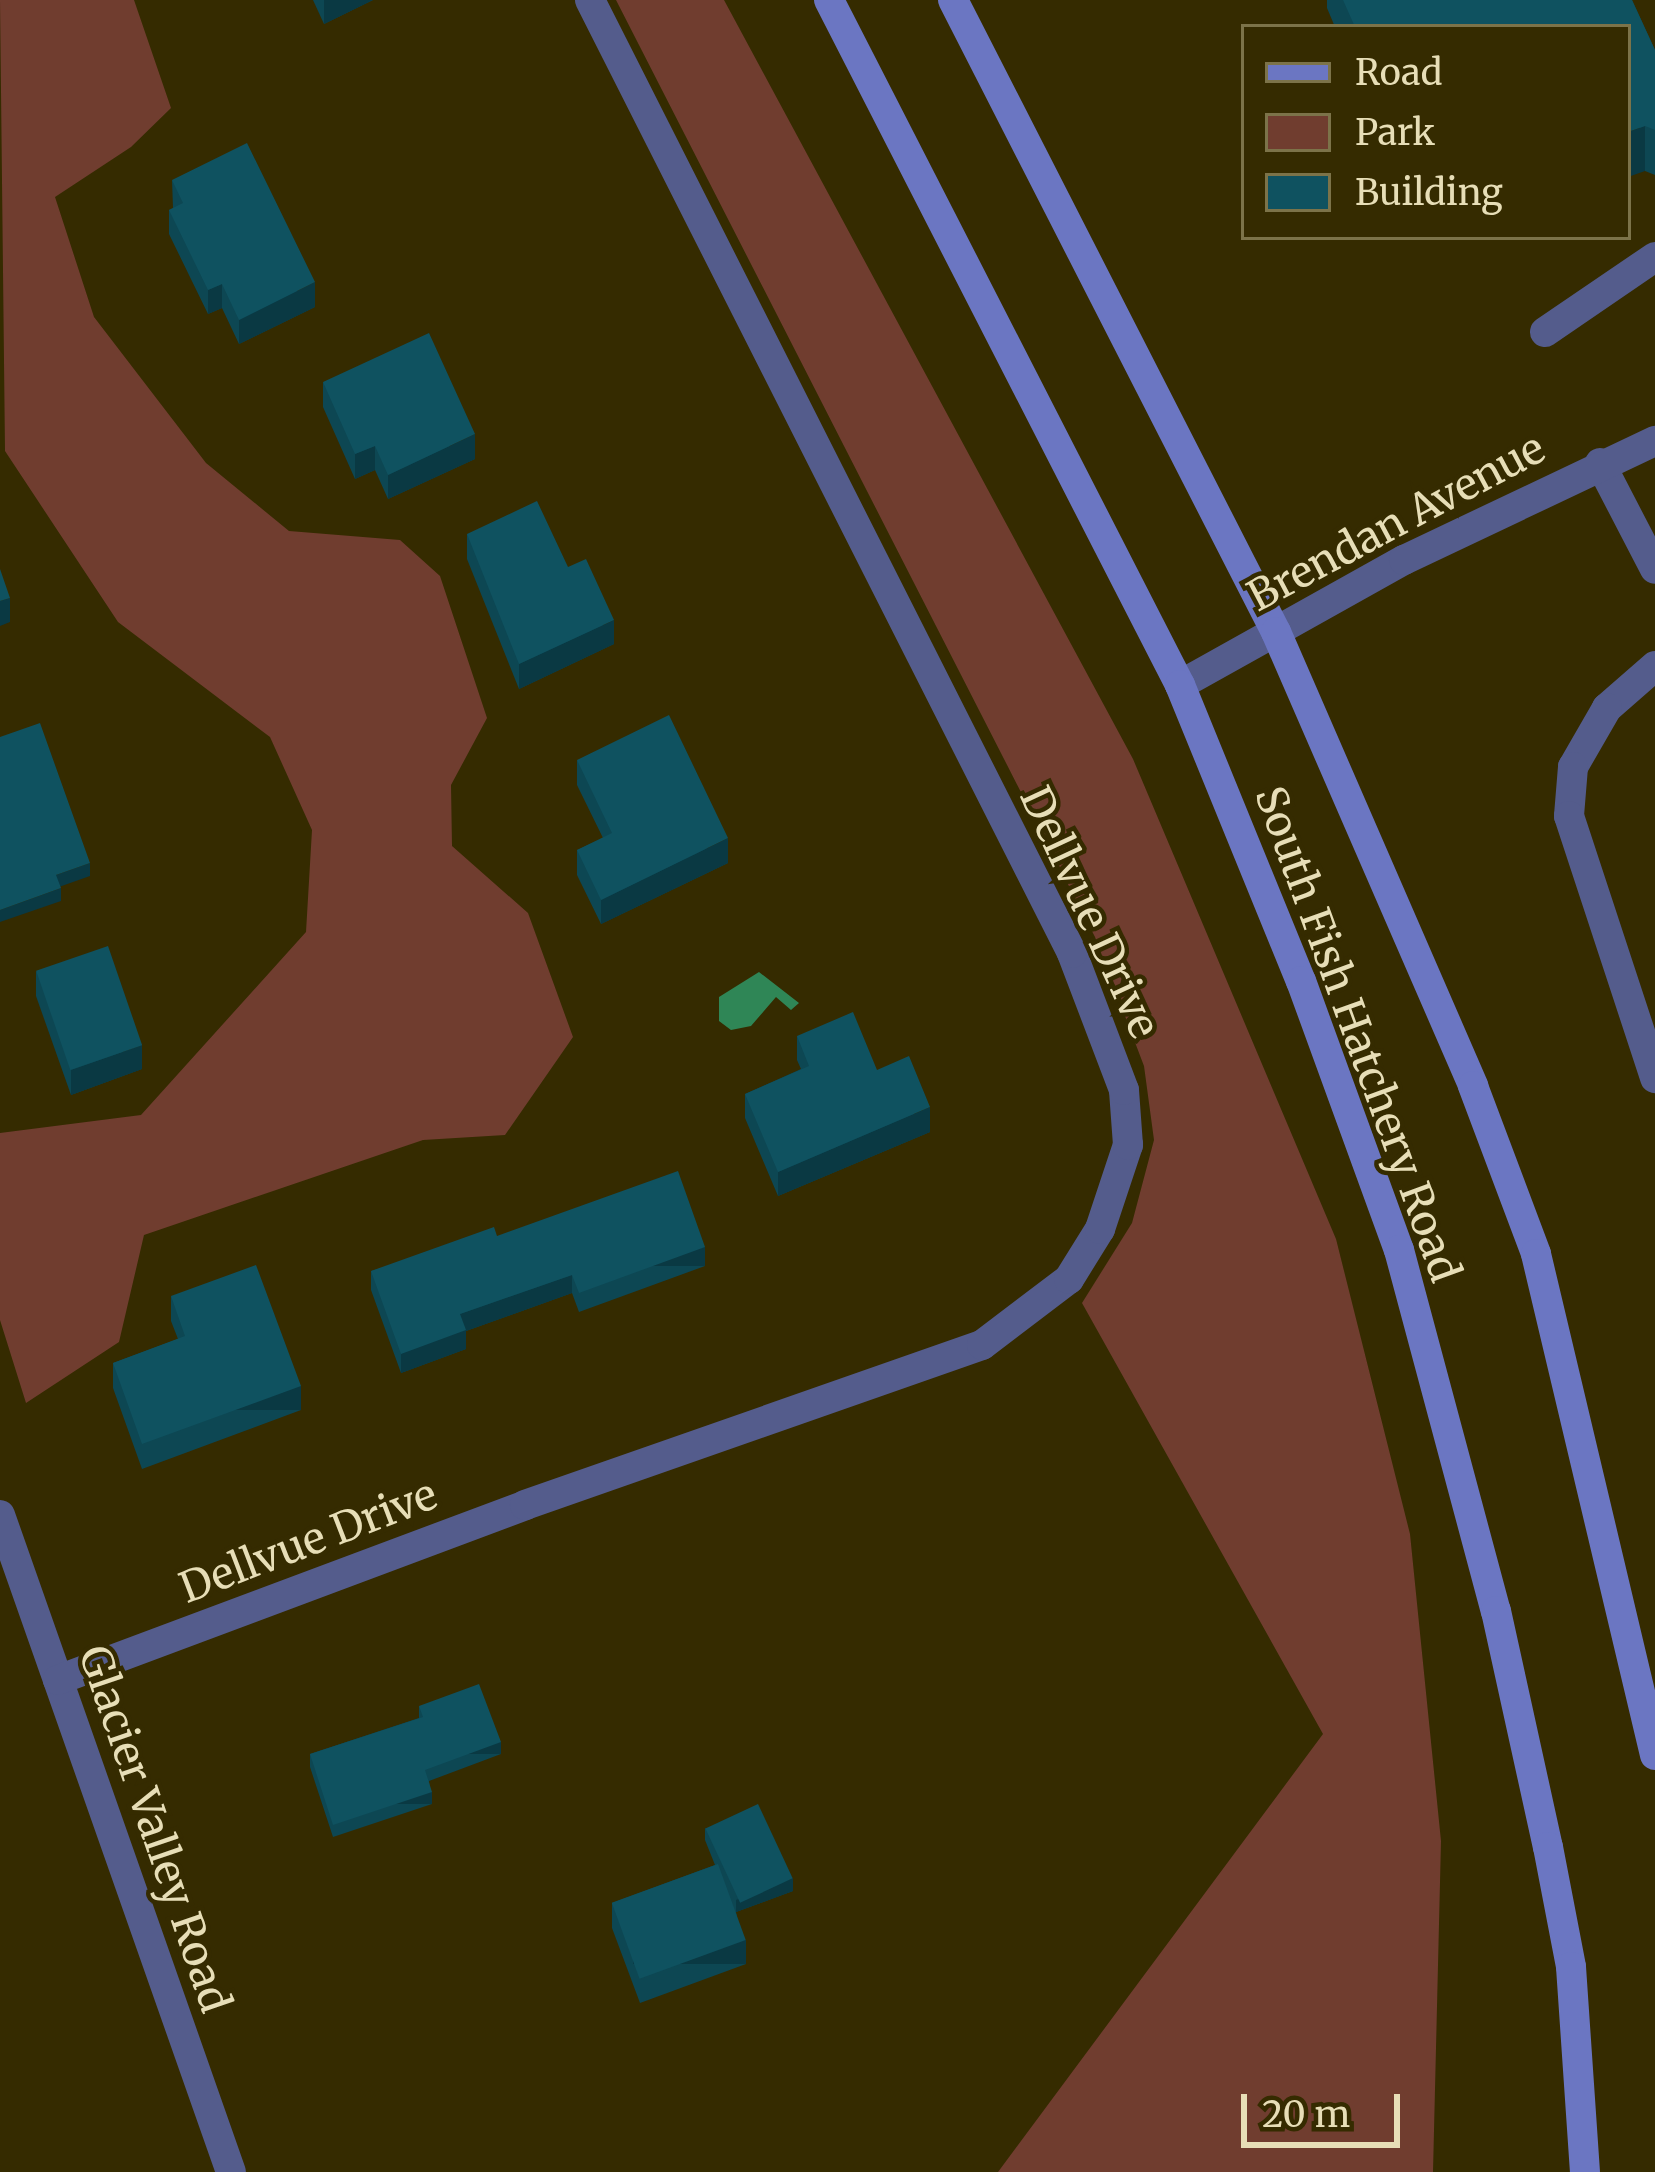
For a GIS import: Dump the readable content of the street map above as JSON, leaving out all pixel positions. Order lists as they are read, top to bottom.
{
  "streets": {
    "main road": ["South Fish Hatchery Road"],
    "street": ["Brendan Avenue", "Dellvue Drive", "Glacier Valley Road"]
  },
  "crossings": [
    ["Brendan Avenue", "South Fish Hatchery Road"],
    ["Dellvue Drive", "Glacier Valley Road"]
  ],
  "legend": ["Road", "Park", "Building"],
  "scale_bar": "20 m"
}
